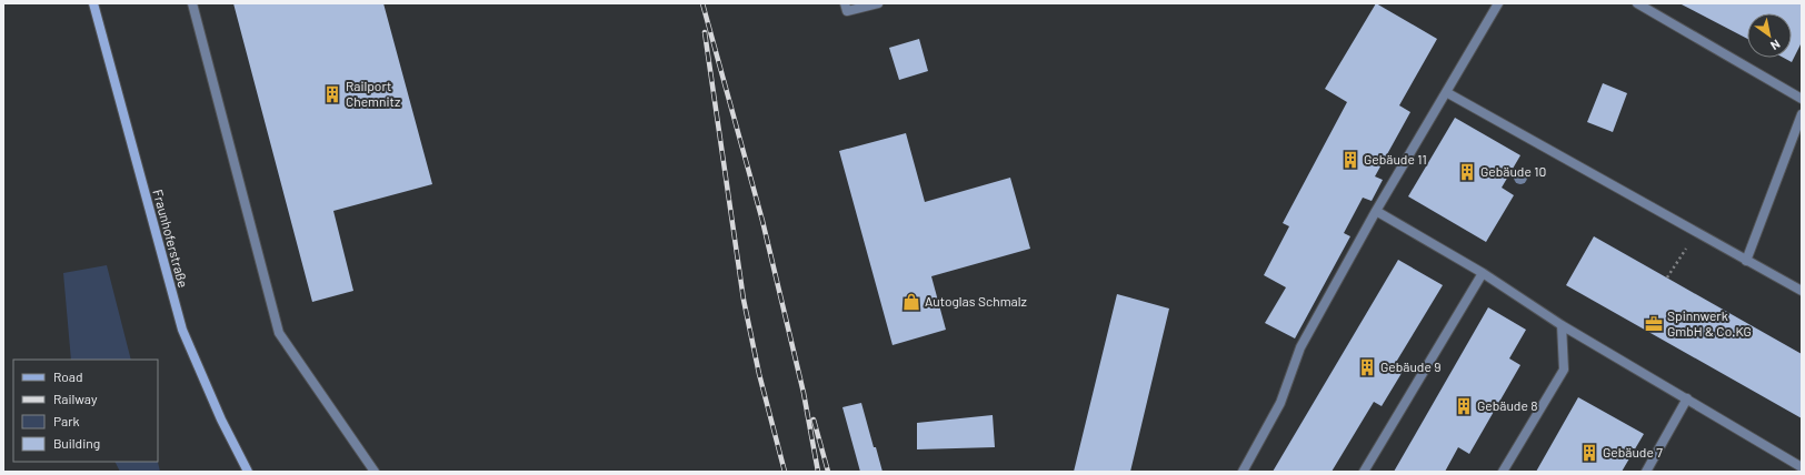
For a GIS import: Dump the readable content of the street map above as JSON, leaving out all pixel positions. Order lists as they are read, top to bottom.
{
  "streets": {
    "main road": ["Fraunhoferstraße"]
  },
  "places": {
    "building": [
      "Railport Chemnitz",
      "Gebäude 11",
      "Gebäude 10",
      "Gebäude 9",
      "Gebäude 8",
      "Gebäude 7"
    ],
    "shop": ["Autoglas Schmalz"],
    "office": ["Spinnwerk GmbH & Co.KG"]
  },
  "legend": [
    "Road",
    "Railway",
    "Park",
    "Building"
  ],
  "north": "bottom right"
}
